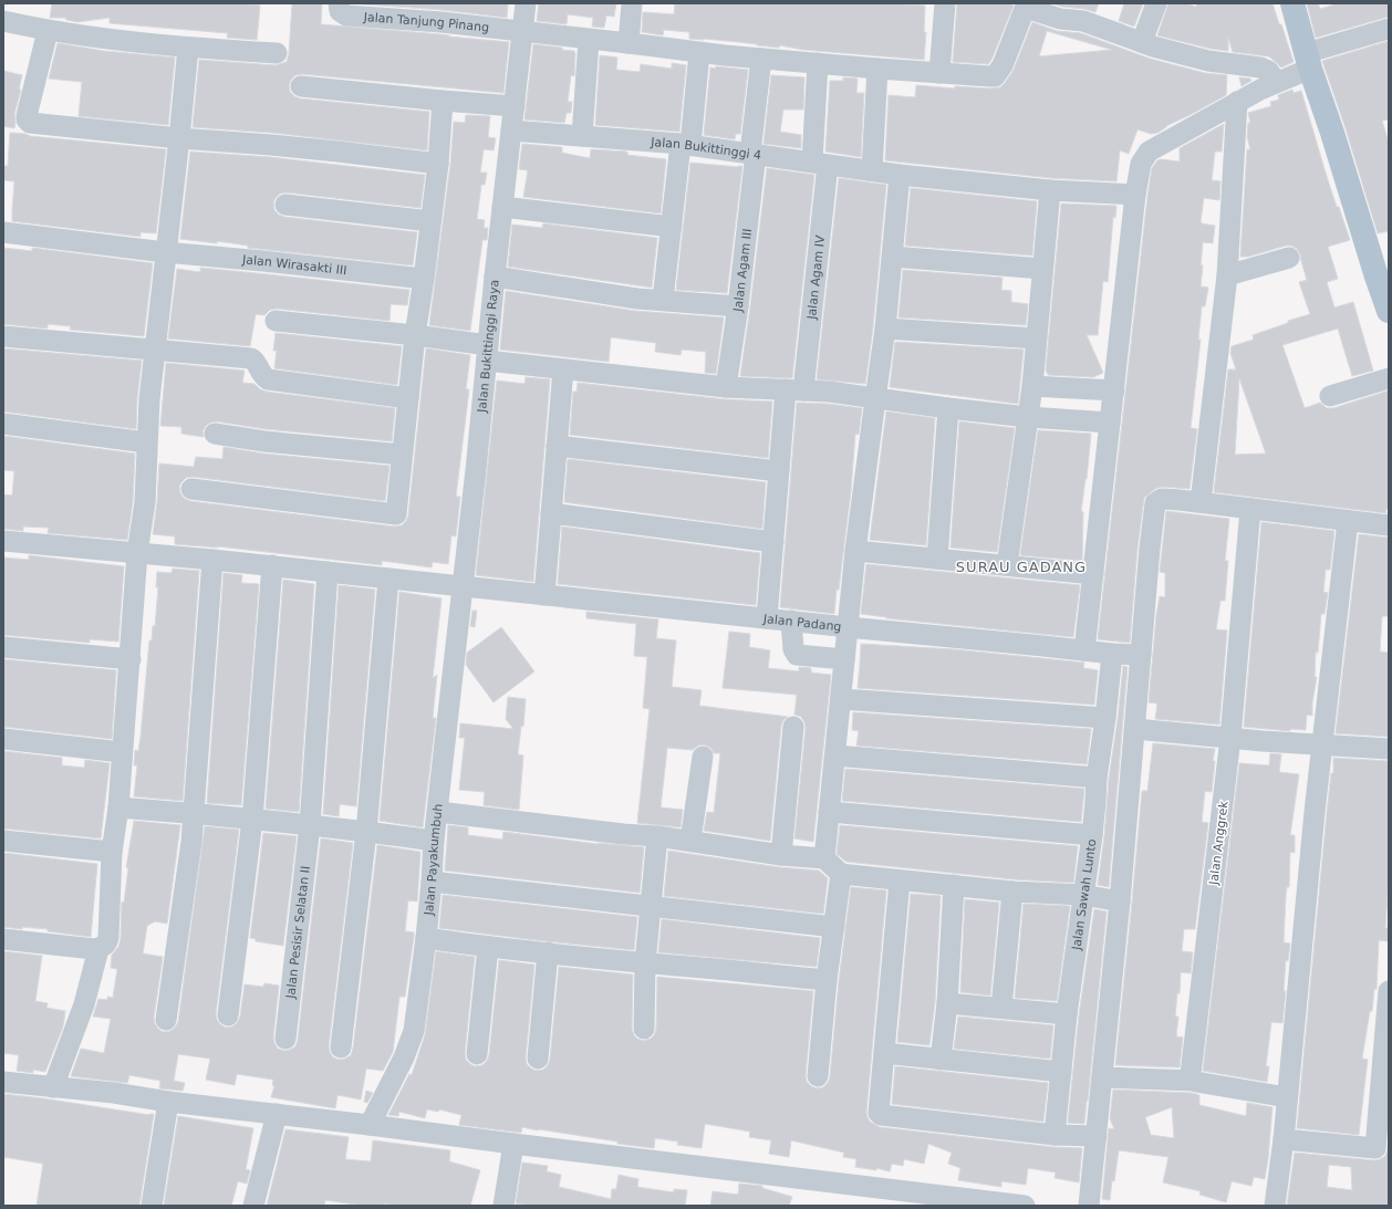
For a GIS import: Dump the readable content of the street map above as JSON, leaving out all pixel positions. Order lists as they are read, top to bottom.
{
  "streets": {
    "street": [
      "Jalan Tanjung Pinang",
      "Jalan Bukittinggi 4",
      "Jalan Wirasakti III",
      "Jalan Agam III",
      "Jalan Agam IV",
      "Jalan Bukittinggi Raya",
      "Jalan Padang",
      "Jalan Anggrek",
      "Jalan Payakumbuh",
      "Jalan Sawah Lunto",
      "Jalan Pesisir Selatan II"
    ]
  },
  "crossings": [
    ["Jalan Tanjung Pinang", "Jalan Bukittinggi Raya"],
    ["Jalan Bukittinggi 4", "Jalan Agam III"],
    ["Jalan Bukittinggi 4", "Jalan Agam IV"],
    ["Jalan Bukittinggi 4", "Jalan Bukittinggi Raya"],
    ["Jalan Agam IV", "Jalan Padang"],
    ["Jalan Bukittinggi Raya", "Jalan Padang"],
    ["Jalan Bukittinggi Raya", "Jalan Payakumbuh"],
    ["Jalan Padang", "Jalan Payakumbuh"],
    ["Jalan Padang", "Jalan Sawah Lunto"],
    ["Jalan Padang", "Jalan Pesisir Selatan II"]
  ],
  "districts": ["SURAU GADANG"]
}
